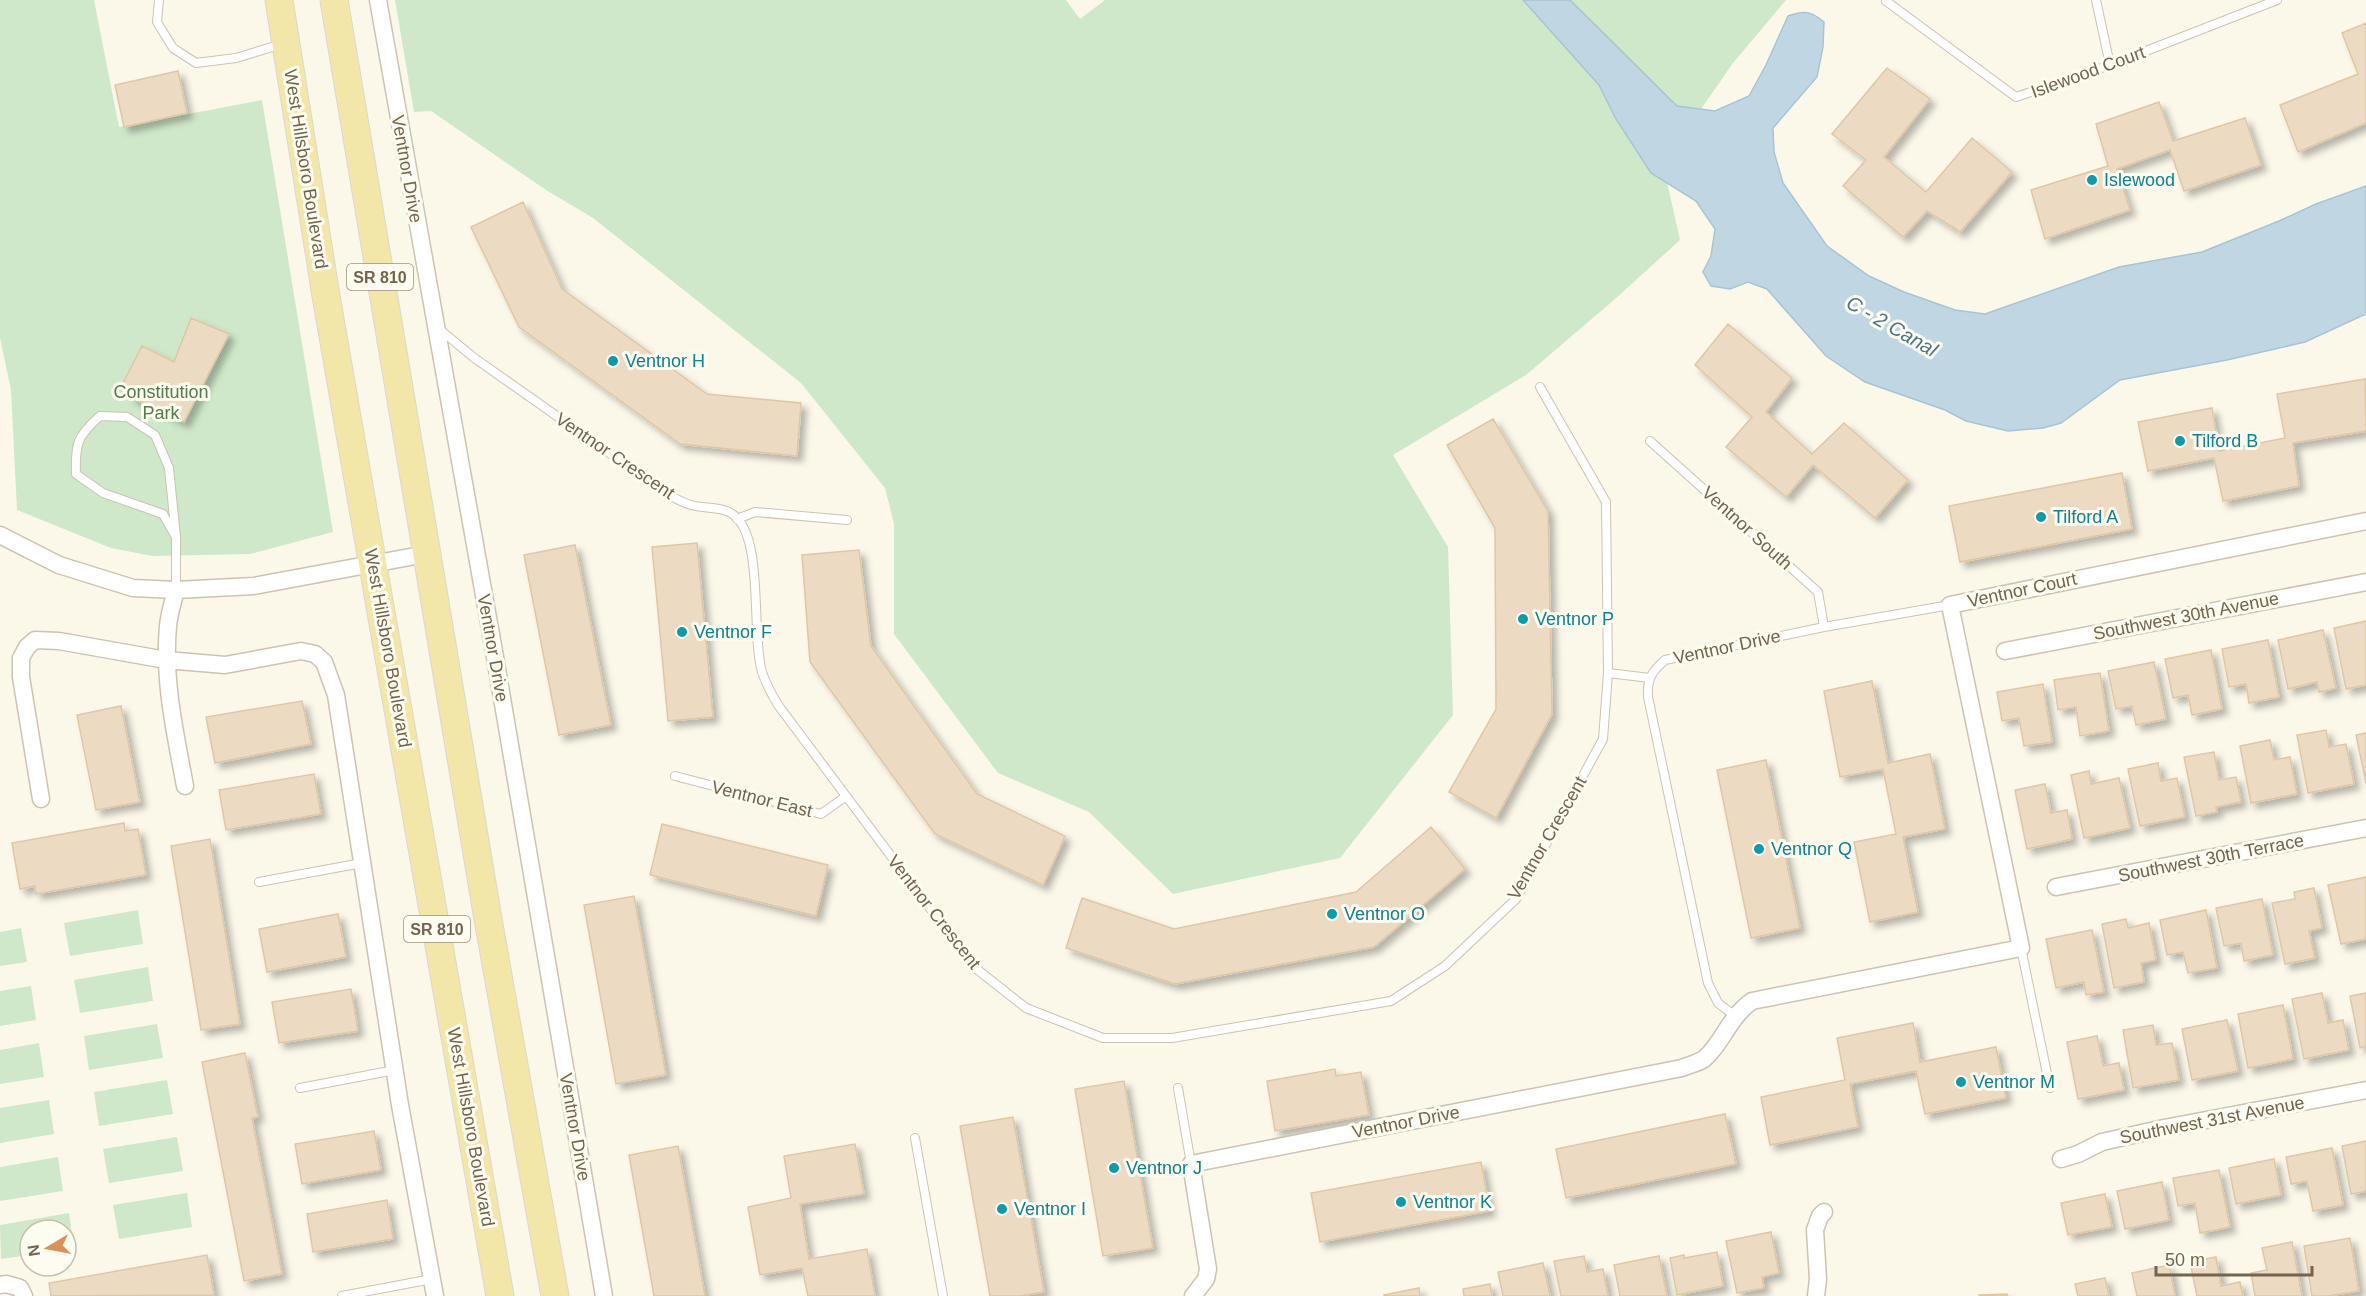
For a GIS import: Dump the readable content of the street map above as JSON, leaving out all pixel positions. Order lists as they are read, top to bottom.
{
  "streets": {
    "main road": ["West Hillsboro Boulevard", "SR 810"],
    "street": [
      "Ventnor Drive",
      "Ventnor Court",
      "Southwest 30th Avenue",
      "Southwest 30th Terrace",
      "Southwest 31st Avenue"
    ],
    "lane": [
      "Islewood Court",
      "Ventnor Crescent",
      "Ventnor South",
      "Ventnor East"
    ]
  },
  "crossings": [
    ["Ventnor Drive", "Ventnor Crescent"],
    ["Ventnor Drive", "Ventnor South"],
    ["Ventnor Drive", "Ventnor Court"],
    ["Ventnor Crescent", "Ventnor East"]
  ],
  "water": ["C - 2 Canal"],
  "parks": ["Constitution Park"],
  "places": [
    "Islewood",
    "Ventnor H",
    "Tilford B",
    "Tilford A",
    "Ventnor P",
    "Ventnor F",
    "Ventnor Q",
    "Ventnor O",
    "Ventnor M",
    "Ventnor J",
    "Ventnor K",
    "Ventnor I"
  ],
  "scale_bar": "50 m",
  "north": "left"
}
